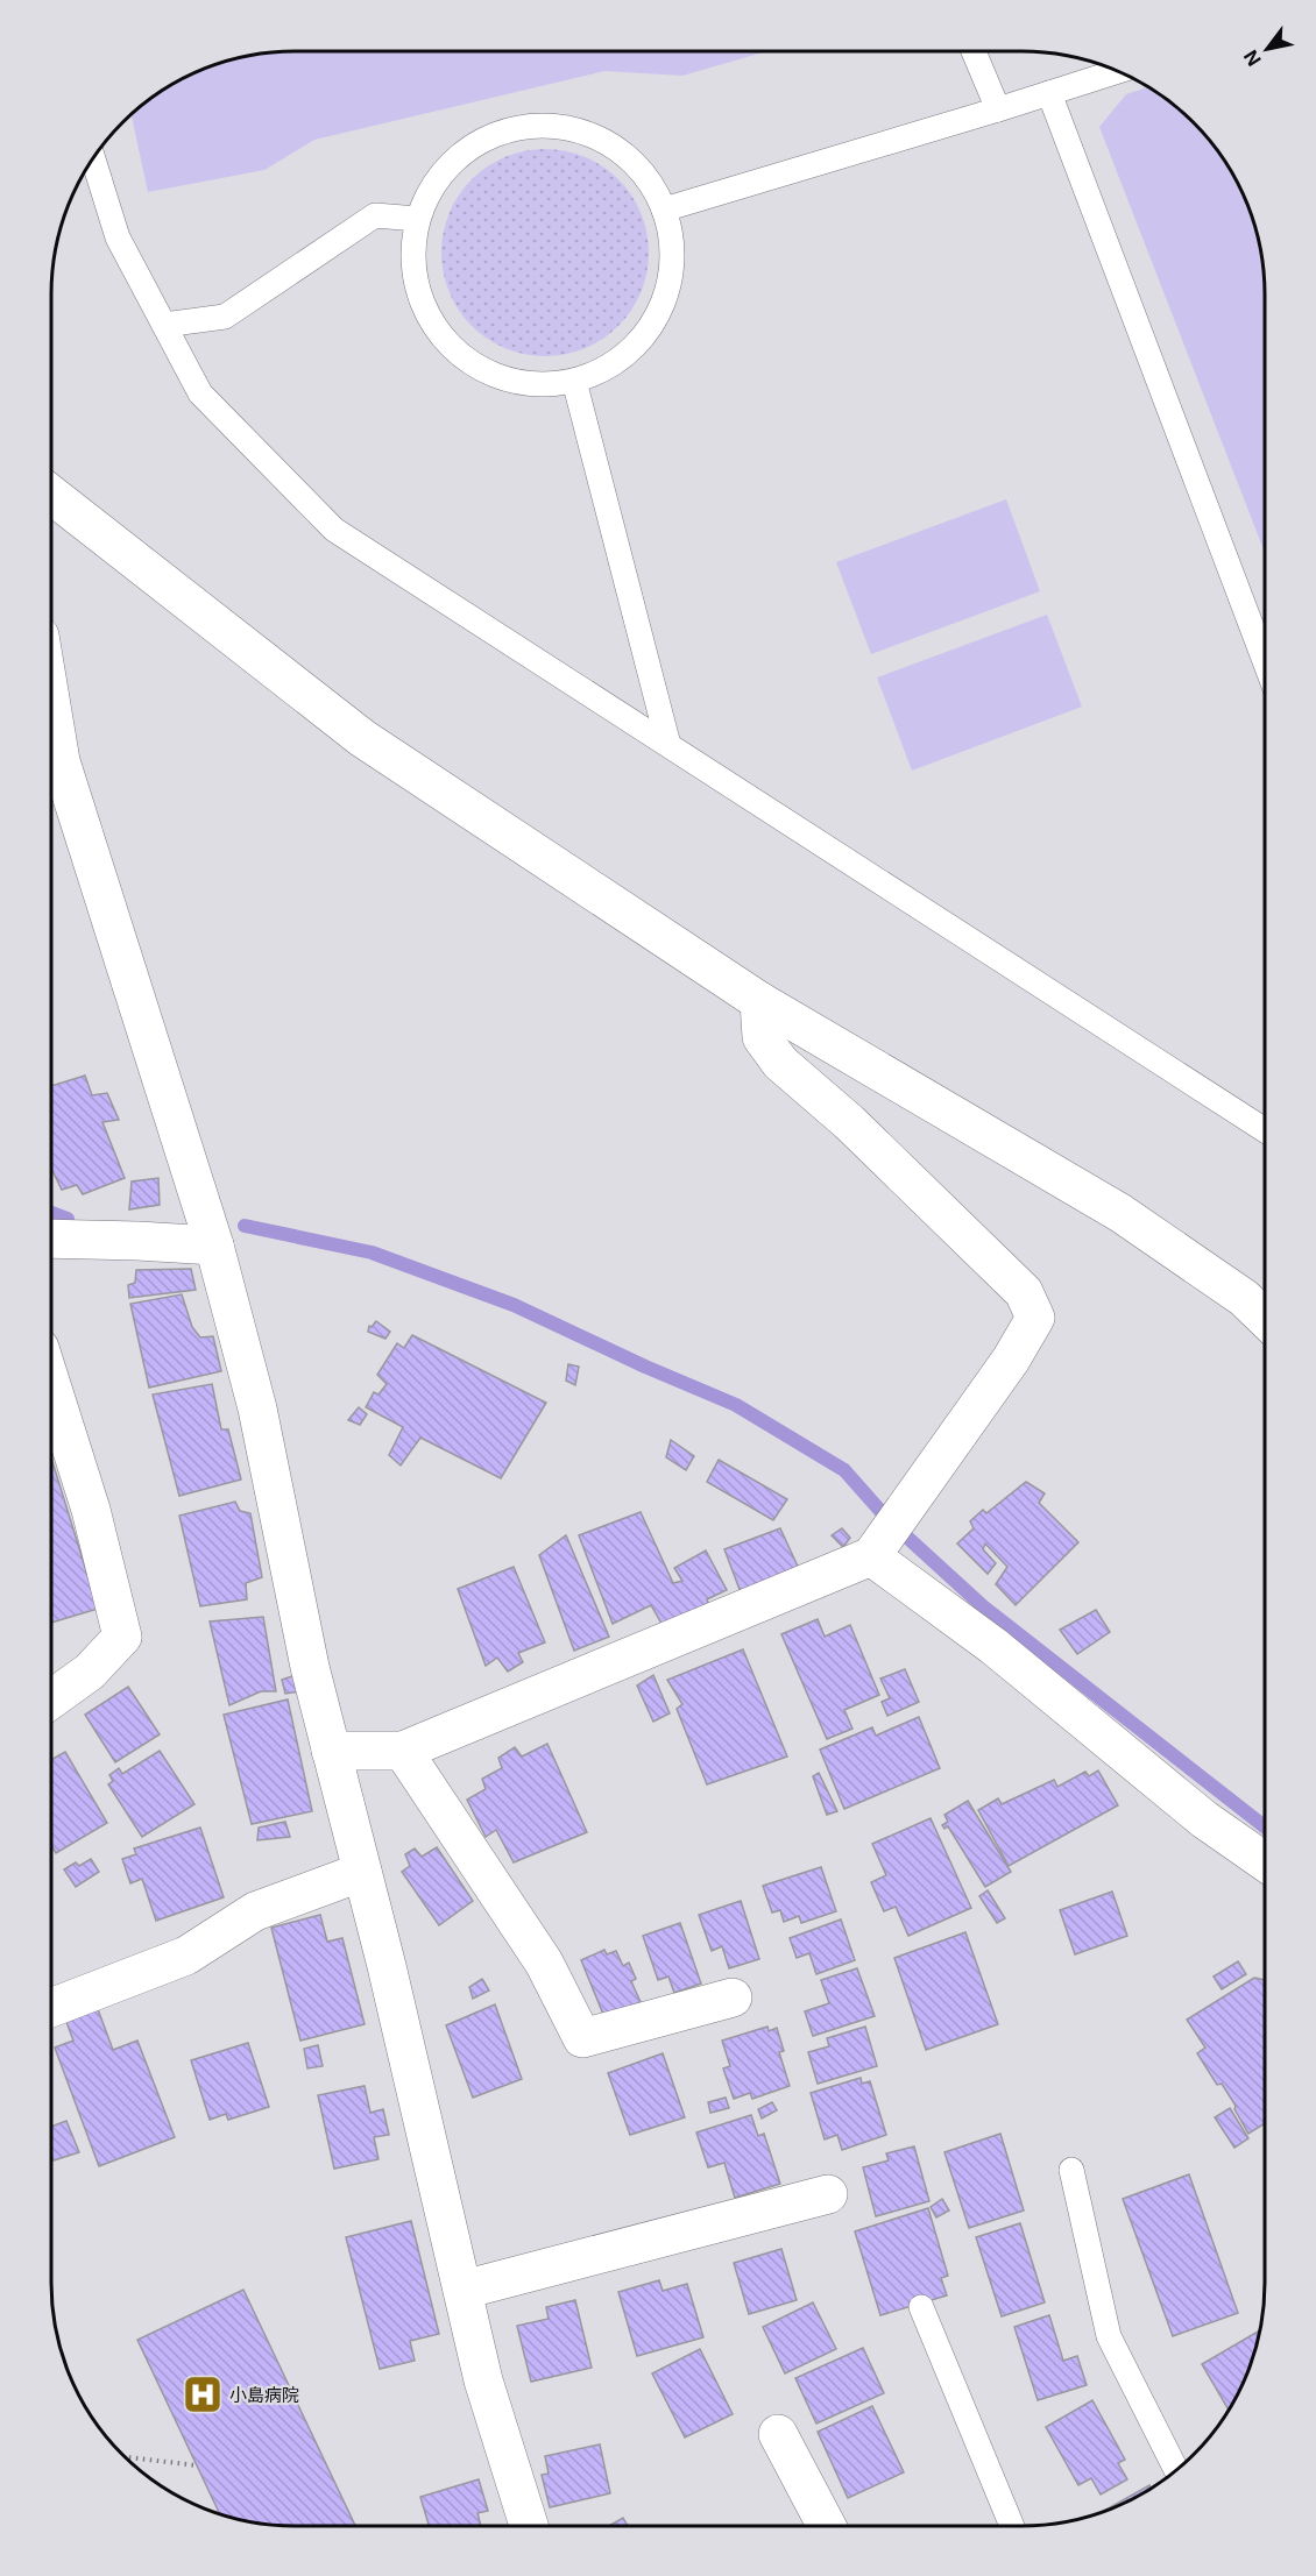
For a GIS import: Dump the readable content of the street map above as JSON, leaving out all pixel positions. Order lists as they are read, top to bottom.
{
  "places": {
    "hospital": ["小島病院"]
  },
  "north": "bottom left"
}
